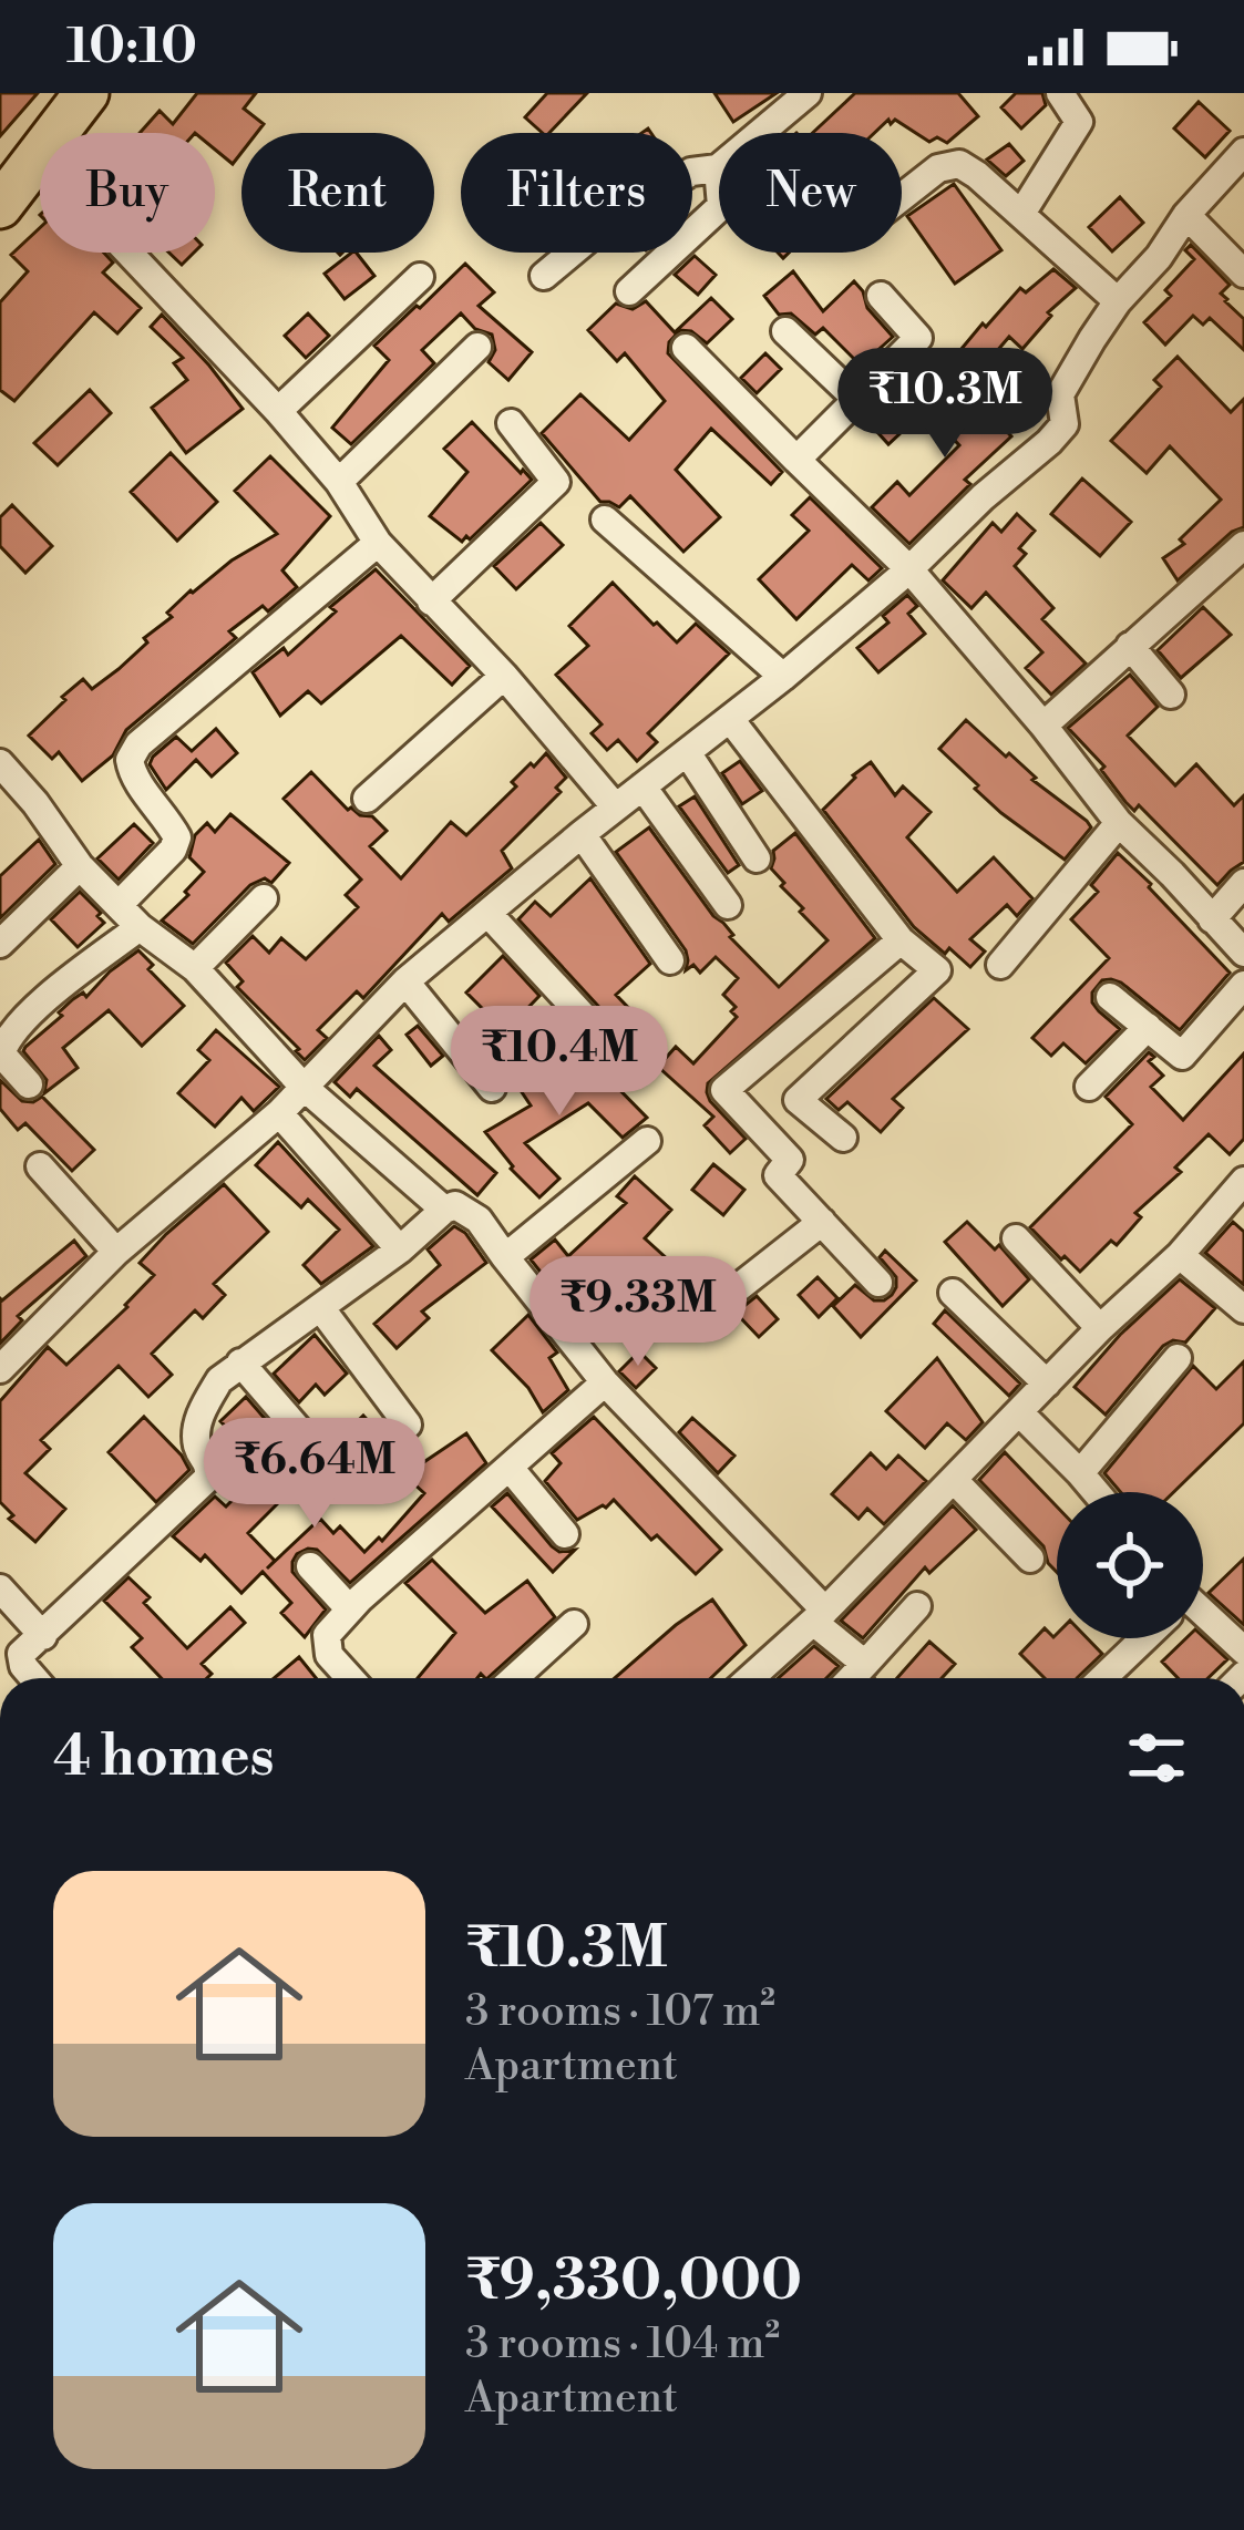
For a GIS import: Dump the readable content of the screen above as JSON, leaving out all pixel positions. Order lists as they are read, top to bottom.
{
  "page": {
    "status": "10:10",
    "chip": [
      "Buy",
      "Rent",
      "Filters",
      "New"
    ],
    "price": [
      "₹10.3M",
      "₹10.4M",
      "₹9.33M",
      "₹6.64M"
    ],
    "heading": "4 homes",
    "list": [
      {
        "name": "₹10.3M",
        "note": "3 rooms · 107 m² · Apartment"
      },
      {
        "name": "₹9,330,000",
        "note": "3 rooms · 104 m² · Apartment"
      }
    ]
  }
}
